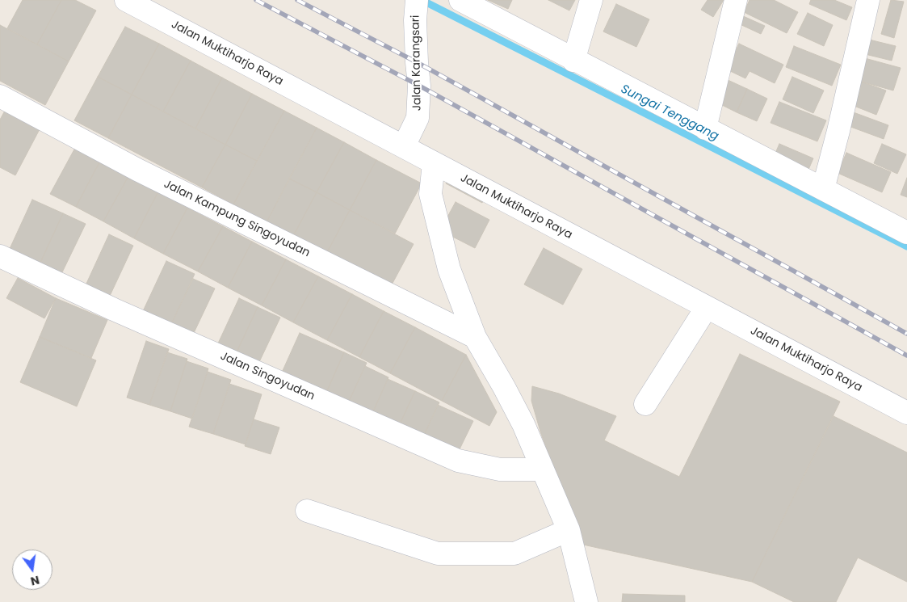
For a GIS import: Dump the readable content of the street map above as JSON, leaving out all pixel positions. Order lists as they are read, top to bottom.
{
  "streets": {
    "street": [
      "Jalan Muktiharjo Raya",
      "Jalan Karangsari",
      "Jalan Kampung Singoyudan",
      "Jalan Singoyudan"
    ]
  },
  "crossings": [
    ["Jalan Muktiharjo Raya", "Jalan Karangsari"]
  ],
  "water": ["Sungai Tenggang"],
  "north": "bottom"
}
